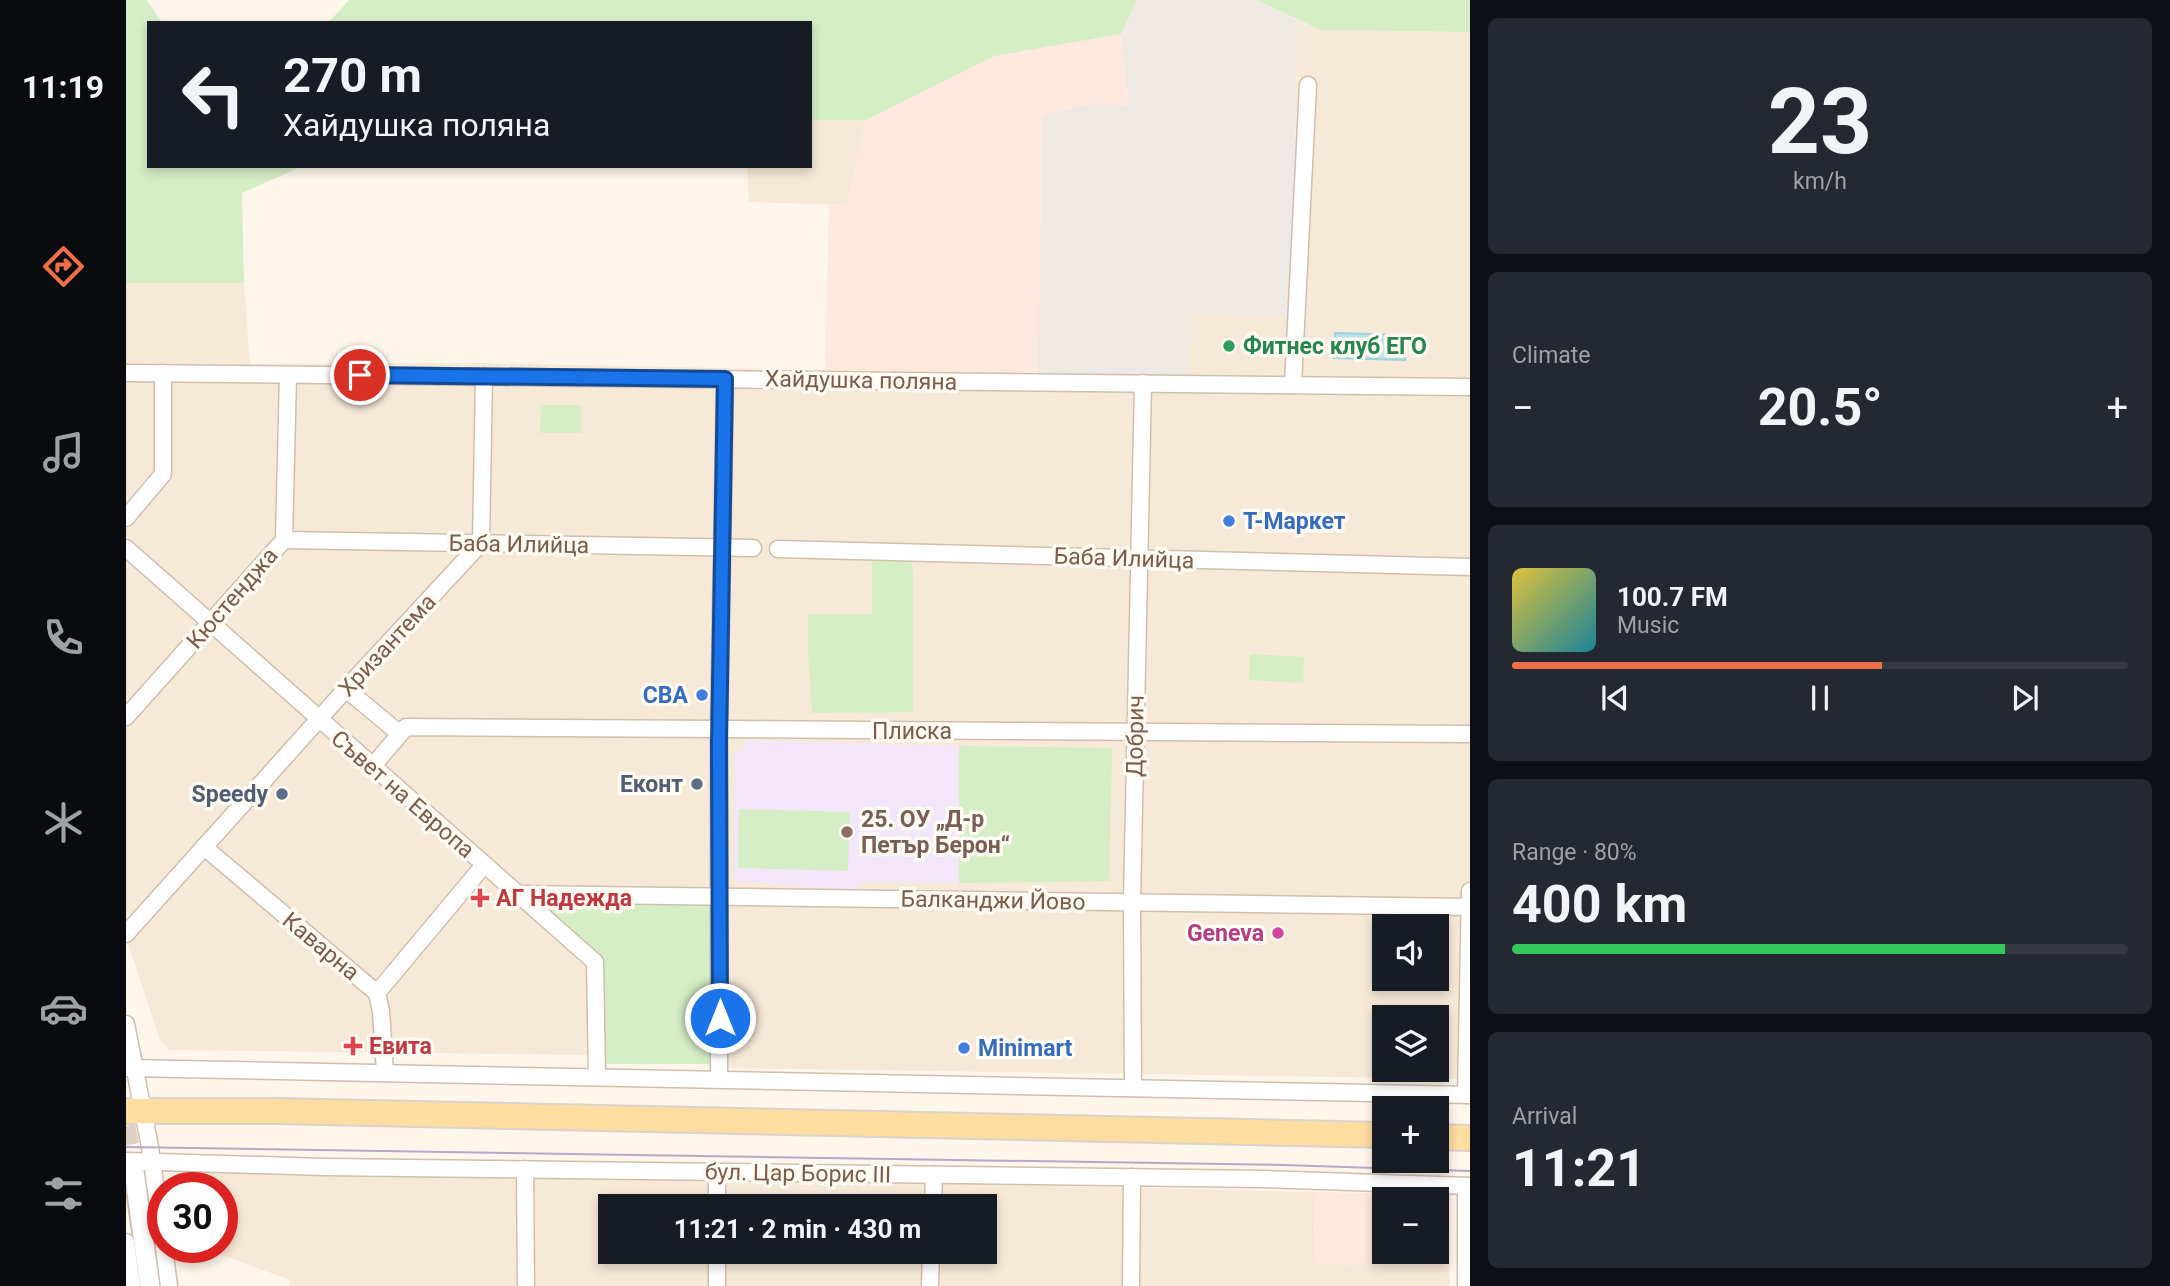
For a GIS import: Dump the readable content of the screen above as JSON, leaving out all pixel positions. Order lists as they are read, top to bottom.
{
  "streets": {
    "street": [
      "Хайдушка поляна",
      "Баба Илийца",
      "Кюстенджа",
      "Хризантема",
      "Плиска",
      "Добрич",
      "Съвет на Европа",
      "Балканджи Йово",
      "Каварна",
      "бул. Цар Борис III"
    ]
  },
  "crossings": [
    ["Хайдушка поляна", "Кюстенджа"],
    ["Хайдушка поляна", "Добрич"],
    ["Баба Илийца", "Кюстенджа"],
    ["Баба Илийца", "Хризантема"],
    ["Баба Илийца", "Добрич"],
    ["Кюстенджа", "Съвет на Европа"],
    ["Хризантема", "Съвет на Европа"],
    ["Хризантема", "Каварна"],
    ["Плиска", "Добрич"],
    ["Добрич", "Балканджи Йово"],
    ["Съвет на Европа", "Балканджи Йово"]
  ],
  "places": {
    "other": [
      "Фитнес клуб ЕГО",
      "Т-Маркет",
      "CBA",
      "Еконт",
      "Speedy",
      "25. ОУ „Д-р Петър Берон“",
      "Geneva",
      "Minimart"
    ],
    "health": ["АГ Надежда", "Евита"]
  },
  "page": {
    "tabs": "11:19",
    "tile": [
      ["23", "km/h"],
      "Climate",
      ["Range · 80%", "400 km"],
      ["Arrival", "11:21"]
    ],
    "turn": ["270 m", "Хайдушка поляна"],
    "heat": ["−", "20.5°", "+"],
    "song": ["100.7 FM", "Music"],
    "map_buttons": ["+", "−"],
    "limit": "30",
    "trip": "11:21 · 2 min · 430 m"
  }
}
